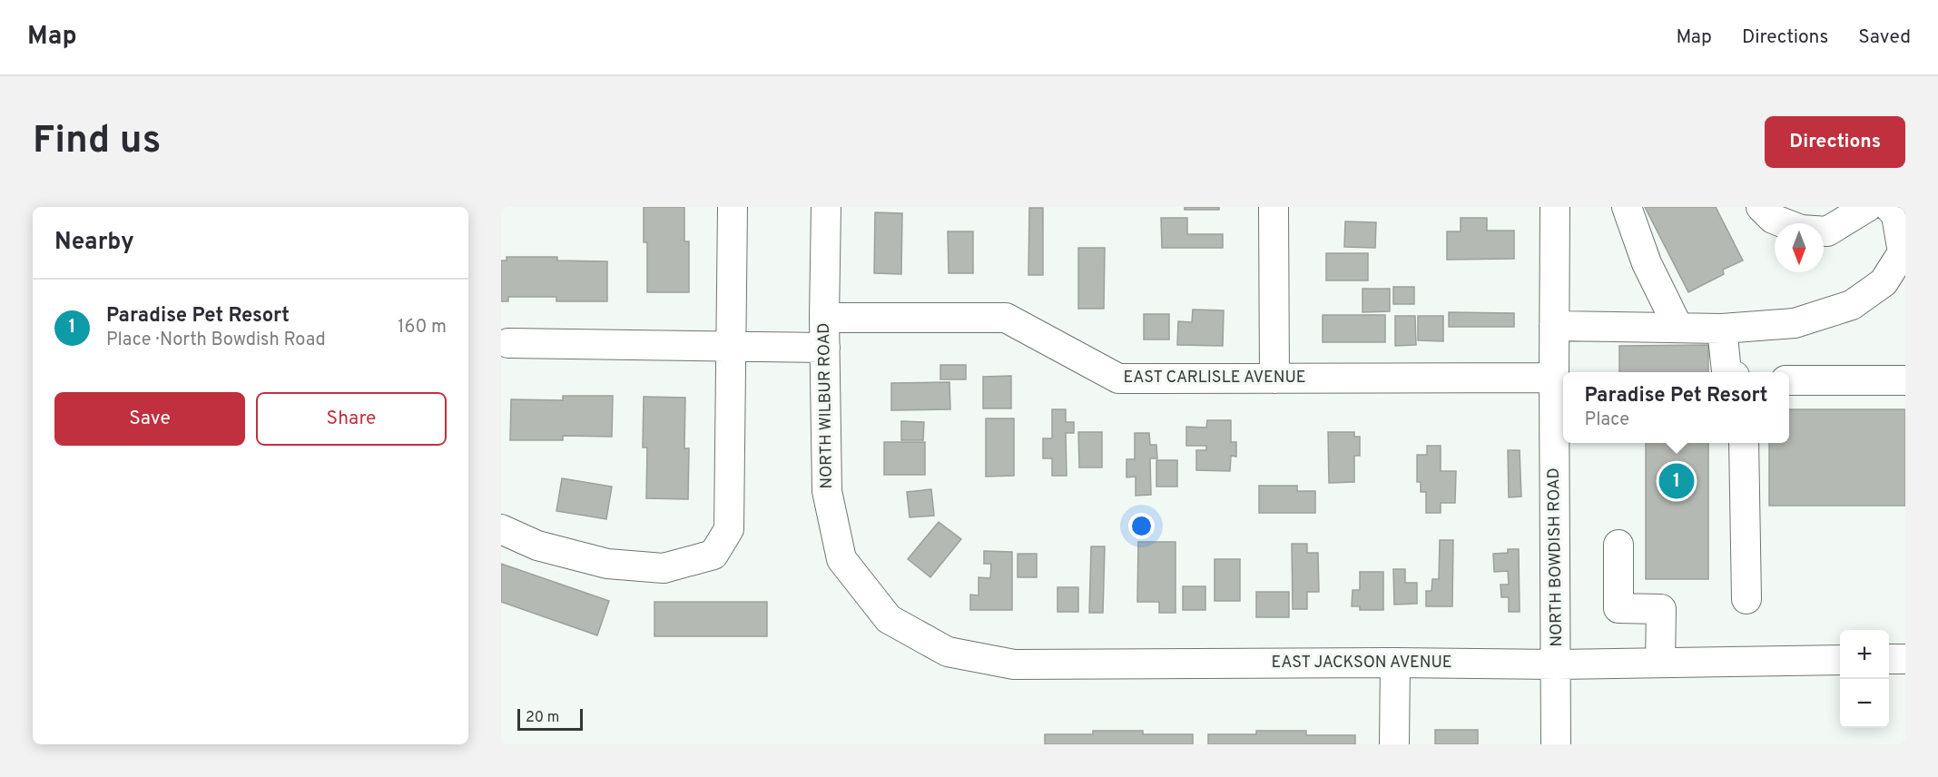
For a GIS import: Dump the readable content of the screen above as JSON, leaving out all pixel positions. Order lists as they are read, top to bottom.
{
  "streets": {
    "street": [
      "EAST CARLISLE AVENUE",
      "NORTH WILBUR ROAD",
      "NORTH BOWDISH ROAD",
      "EAST JACKSON AVENUE"
    ]
  },
  "crossings": [
    ["EAST CARLISLE AVENUE", "NORTH WILBUR ROAD"],
    ["EAST CARLISLE AVENUE", "NORTH BOWDISH ROAD"],
    ["NORTH WILBUR ROAD", "EAST JACKSON AVENUE"],
    ["NORTH BOWDISH ROAD", "EAST JACKSON AVENUE"]
  ],
  "scale_bar": "20 m",
  "north": "bottom",
  "page": {
    "header": "Map",
    "nav": ["Map", "Directions", "Saved"],
    "buttons": [
      "Directions",
      ["Save", "Share"]
    ],
    "title": "Find us",
    "heading": "Nearby",
    "list": [
      {
        "mark": "1",
        "name": "Paradise Pet Resort",
        "note": "Place · North Bowdish Road",
        "value": "160 m"
      }
    ],
    "popup": ["Paradise Pet Resort", "Place"],
    "pins": "1",
    "map_buttons": ["+", "−"],
    "scale": "20 m"
  }
}
